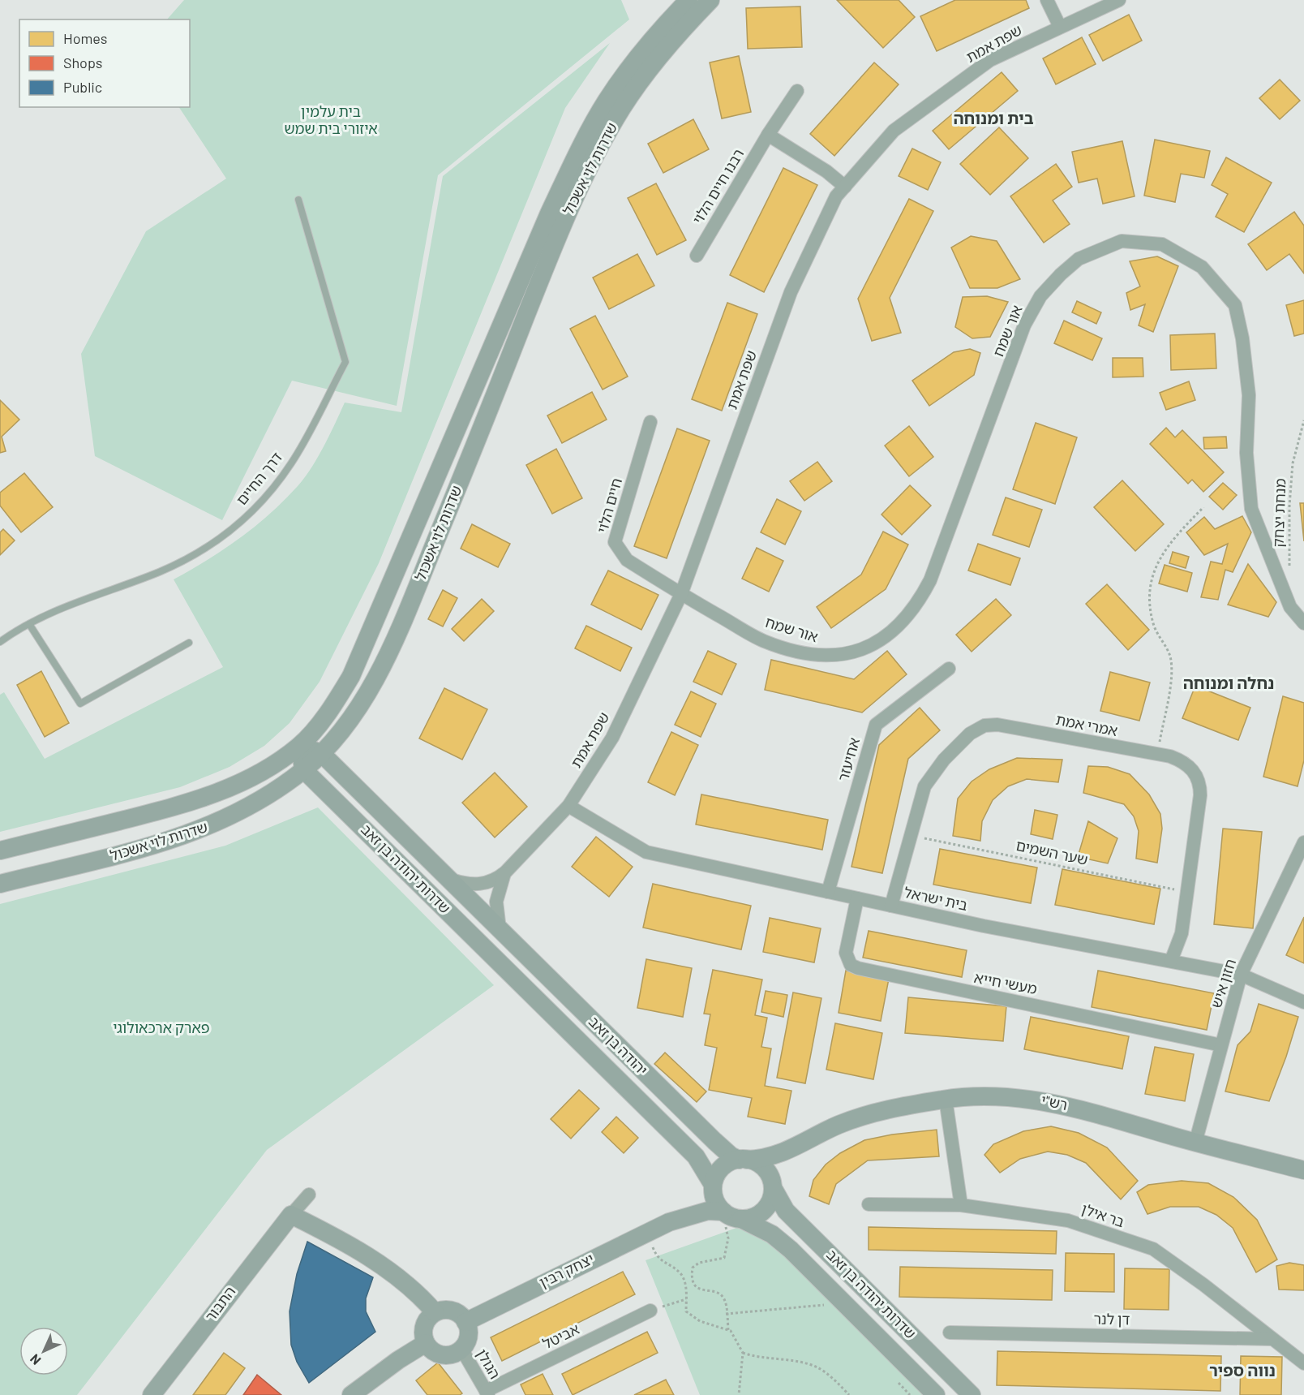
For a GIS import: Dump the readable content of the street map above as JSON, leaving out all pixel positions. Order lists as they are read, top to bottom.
{
  "streets": {
    "main road": [
      "שדרות לוי אשכול",
      "שדרות יהודה בן זאב",
      "יהודה בן זאב",
      "רש\"י",
      "יצחק רבין",
      "התבור"
    ],
    "street": [
      "שפת אמת",
      "רבנו חיים הלוי",
      "אור שמח",
      "חיים הלוי",
      "אמרי אמת",
      "אחיעזר",
      "בית ישראל",
      "מעשי חייא",
      "חזון איש",
      "בר אילן",
      "דן לנר",
      "אביטל",
      "הגולן"
    ],
    "lane": ["דרך החיים"],
    "path": ["מנחת יצחק", "שער השמים"]
  },
  "crossings": [
    ["שפת אמת", "אור שמח"],
    ["שפת אמת", "חיים הלוי"],
    ["שפת אמת", "שדרות יהודה בן זאב"],
    ["שפת אמת", "בית ישראל"],
    ["שפת אמת", "יהודה בן זאב"],
    ["שדרות לוי אשכול", "שדרות יהודה בן זאב"],
    ["אור שמח", "חיים הלוי"],
    ["אמרי אמת", "שער השמים"],
    ["אמרי אמת", "בית ישראל"],
    ["אחיעזר", "בית ישראל"],
    ["שדרות יהודה בן זאב", "יהודה בן זאב"],
    ["שדרות יהודה בן זאב", "רש\"י"],
    ["שדרות יהודה בן זאב", "יצחק רבין"],
    ["בית ישראל", "מעשי חייא"],
    ["בית ישראל", "חזון איש"],
    ["מעשי חייא", "חזון איש"],
    ["חזון איש", "רש\"י"],
    ["יהודה בן זאב", "רש\"י"],
    ["יהודה בן זאב", "יצחק רבין"],
    ["רש\"י", "יצחק רבין"],
    ["בר אילן", "דן לנר"],
    ["יצחק רבין", "הגולן"],
    ["אביטל", "הגולן"]
  ],
  "districts": ["בית ומנוחה", "נחלה ומנוחה", "נווה ספיר"],
  "parks": ["בית עלמין איזורי בית שמש", "פארק ארכאולוגי"],
  "legend": ["Homes", "Shops", "Public"],
  "north": "bottom left"
}
